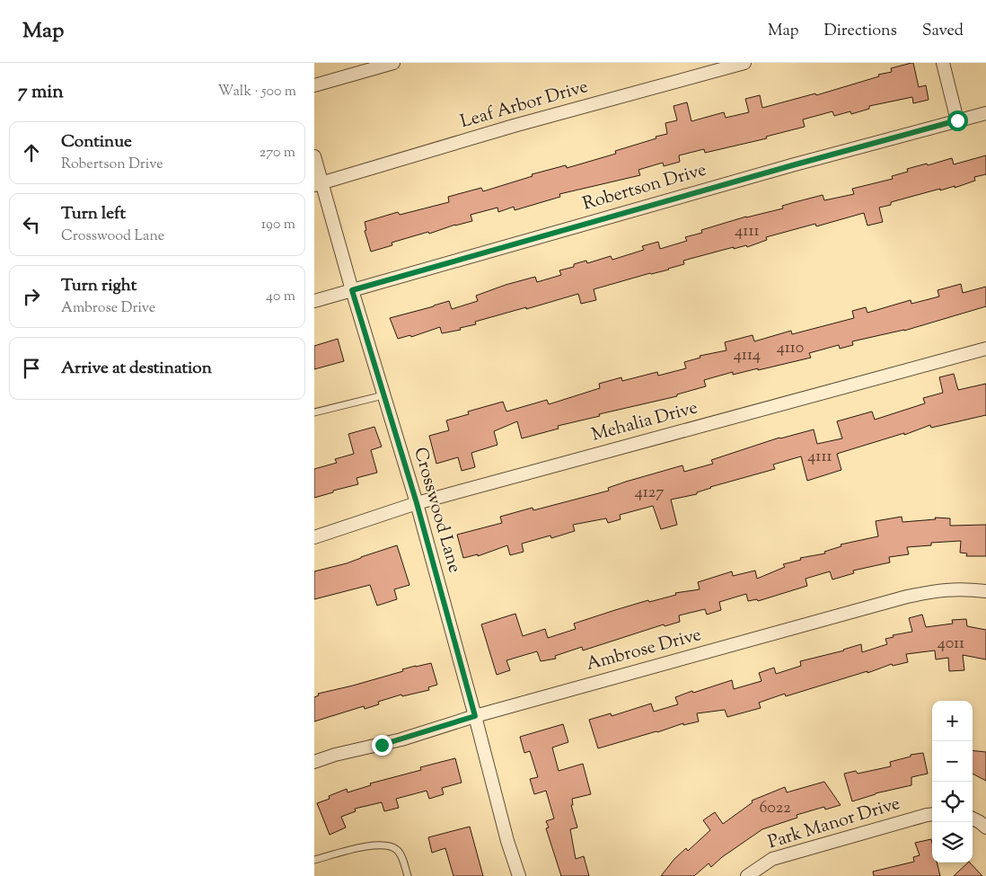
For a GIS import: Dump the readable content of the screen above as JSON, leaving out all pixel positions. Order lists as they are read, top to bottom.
{
  "streets": {
    "street": [
      "Leaf Arbor Drive",
      "Robertson Drive",
      "Mehalia Drive",
      "Crosswood Lane",
      "Ambrose Drive",
      "Park Manor Drive"
    ]
  },
  "crossings": [
    ["Leaf Arbor Drive", "Crosswood Lane"],
    ["Robertson Drive", "Crosswood Lane"],
    ["Mehalia Drive", "Crosswood Lane"],
    ["Crosswood Lane", "Ambrose Drive"]
  ],
  "house_numbers": [
    "4111",
    "4110",
    "4114",
    "4111",
    "4127",
    "4011",
    "6022"
  ],
  "page": {
    "header": "Map",
    "nav": ["Map", "Directions", "Saved"],
    "heading": ["7 min", "Walk · 500 m"],
    "list": [
      ["Continue", "Robertson Drive", "270 m"],
      ["Turn left", "Crosswood Lane", "190 m"],
      ["Turn right", "Ambrose Drive", "40 m"],
      "Arrive at destination"
    ],
    "map_buttons": ["+", "−"]
  }
}
